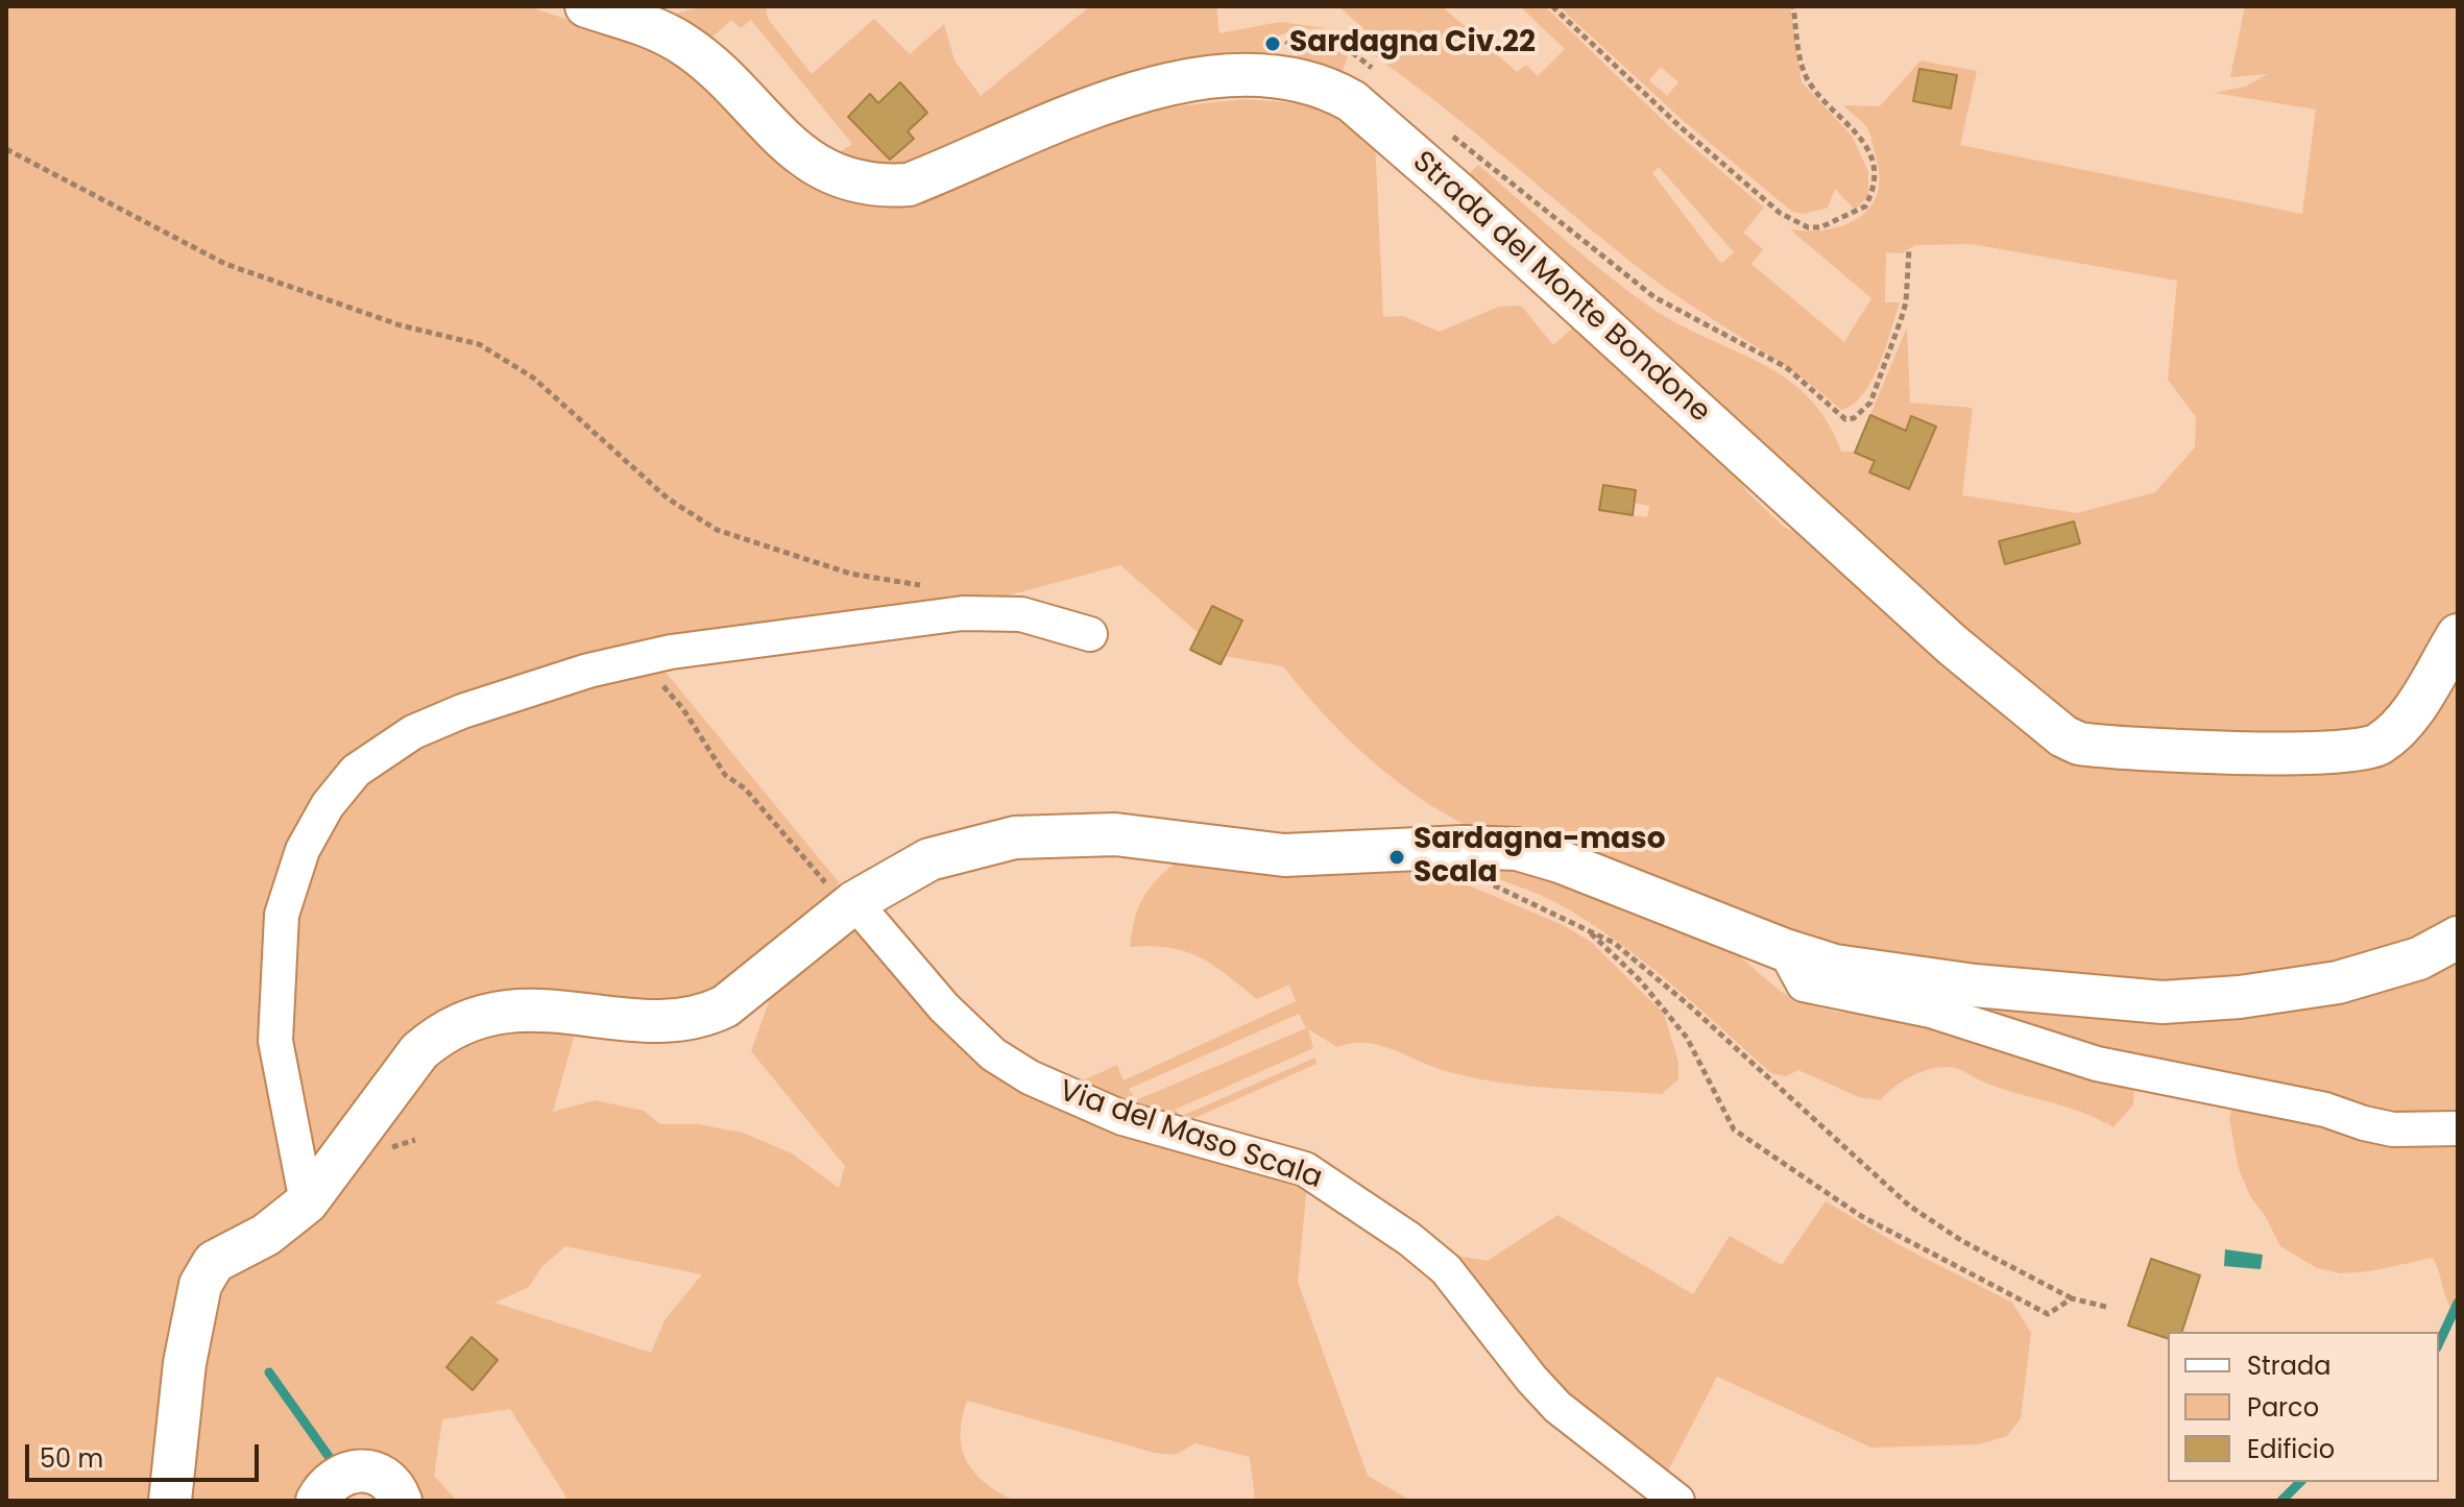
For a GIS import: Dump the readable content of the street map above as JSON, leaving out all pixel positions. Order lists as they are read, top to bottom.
{
  "streets": {
    "street": ["Strada del Monte Bondone", "Via del Maso Scala"]
  },
  "places": ["Sardagna Civ.22", "Sardagna-maso Scala"],
  "legend": ["Strada", "Parco", "Edificio"],
  "scale_bar": "50 m"
}
